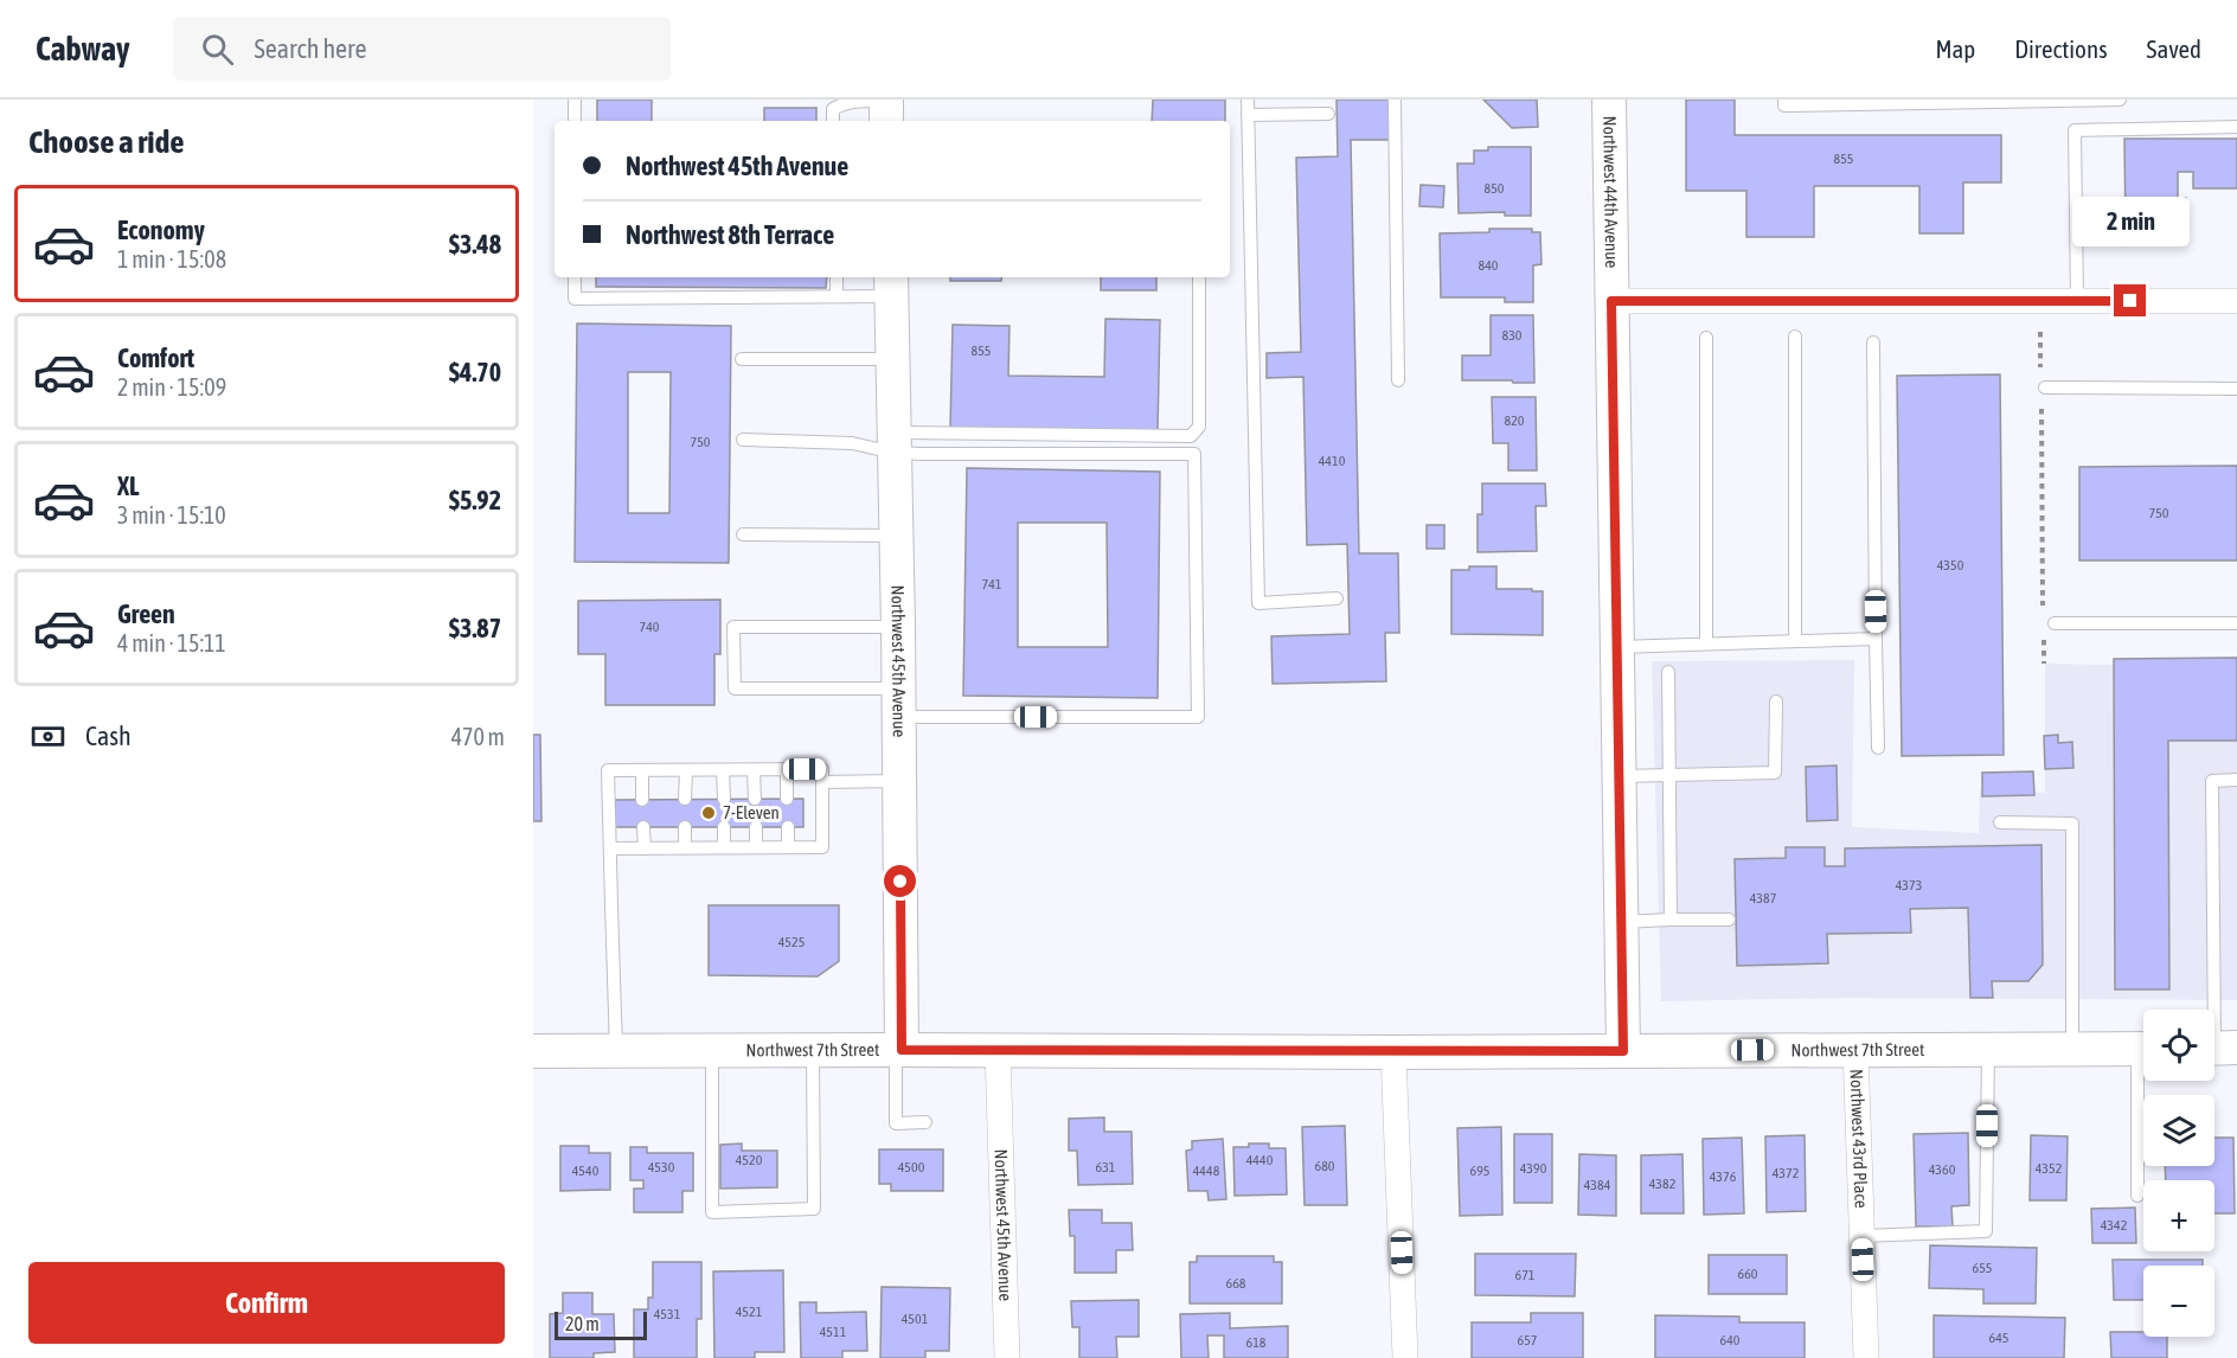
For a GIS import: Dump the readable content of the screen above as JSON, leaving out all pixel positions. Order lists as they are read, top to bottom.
{
  "streets": {
    "street": [
      "Northwest 44th Avenue",
      "Northwest 45th Avenue",
      "Northwest 7th Street",
      "Northwest 43rd Place"
    ]
  },
  "crossings": [
    ["Northwest 44th Avenue", "Northwest 7th Street"],
    ["Northwest 45th Avenue", "Northwest 7th Street"],
    ["Northwest 7th Street", "Northwest 43rd Place"]
  ],
  "places": ["7-Eleven"],
  "house_numbers": [
    "855",
    "850",
    "840",
    "830",
    "855",
    "820",
    "750",
    "4410",
    "750",
    "4350",
    "741",
    "740",
    "4373",
    "4387",
    "4525",
    "4520",
    "4440",
    "680",
    "4530",
    "4500",
    "631",
    "4390",
    "4352",
    "4360",
    "4540",
    "4448",
    "695",
    "4372",
    "4376",
    "4382",
    "4384",
    "4342",
    "655",
    "660",
    "671",
    "668",
    "4521",
    "4531",
    "4501",
    "4511",
    "645",
    "657",
    "640",
    "618"
  ],
  "scale_bar": "20 m",
  "page": {
    "header": "Cabway",
    "search": "Search here",
    "nav": ["Map", "Directions", "Saved"],
    "heading": "Choose a ride",
    "banner": ["Northwest 45th Avenue", "Northwest 8th Terrace"],
    "list": [
      {
        "name": "Economy",
        "note": "1 min · 15:08",
        "value": "$3.48"
      },
      {
        "name": "Comfort",
        "note": "2 min · 15:09",
        "value": "$4.70"
      },
      {
        "name": "XL",
        "note": "3 min · 15:10",
        "value": "$5.92"
      },
      {
        "name": "Green",
        "note": "4 min · 15:11",
        "value": "$3.87"
      }
    ],
    "bubble": "2 min",
    "pay": ["Cash", "470 m"],
    "map_buttons": ["+", "−"],
    "buttons": "Confirm",
    "scale": "20 m"
  }
}
